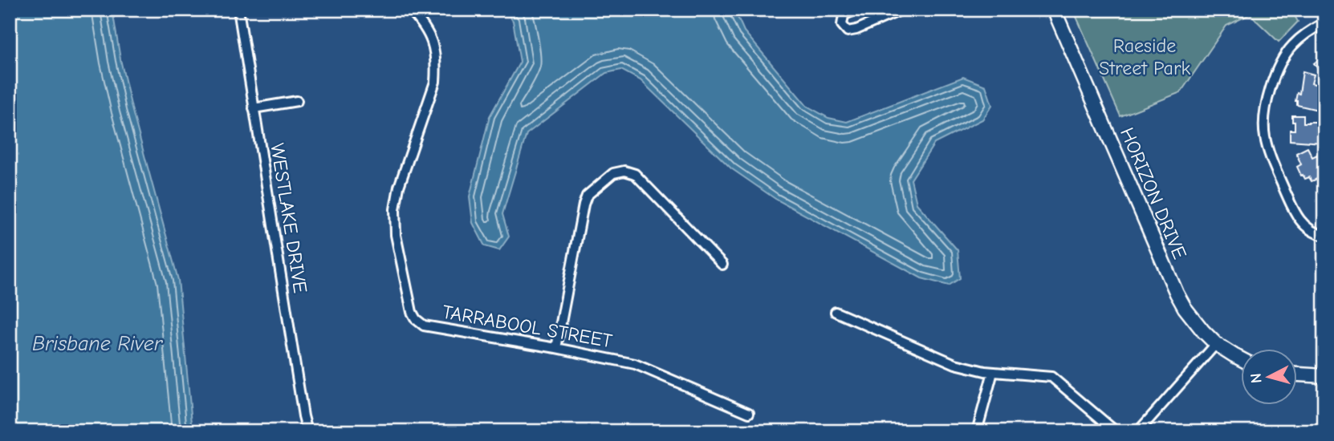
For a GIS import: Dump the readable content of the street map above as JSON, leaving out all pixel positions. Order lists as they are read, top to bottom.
{
  "streets": {
    "street": ["HORIZON DRIVE", "WESTLAKE DRIVE", "TARRABOOL STREET"]
  },
  "water": ["Brisbane River"],
  "parks": ["Raeside Street Park"],
  "north": "left"
}
